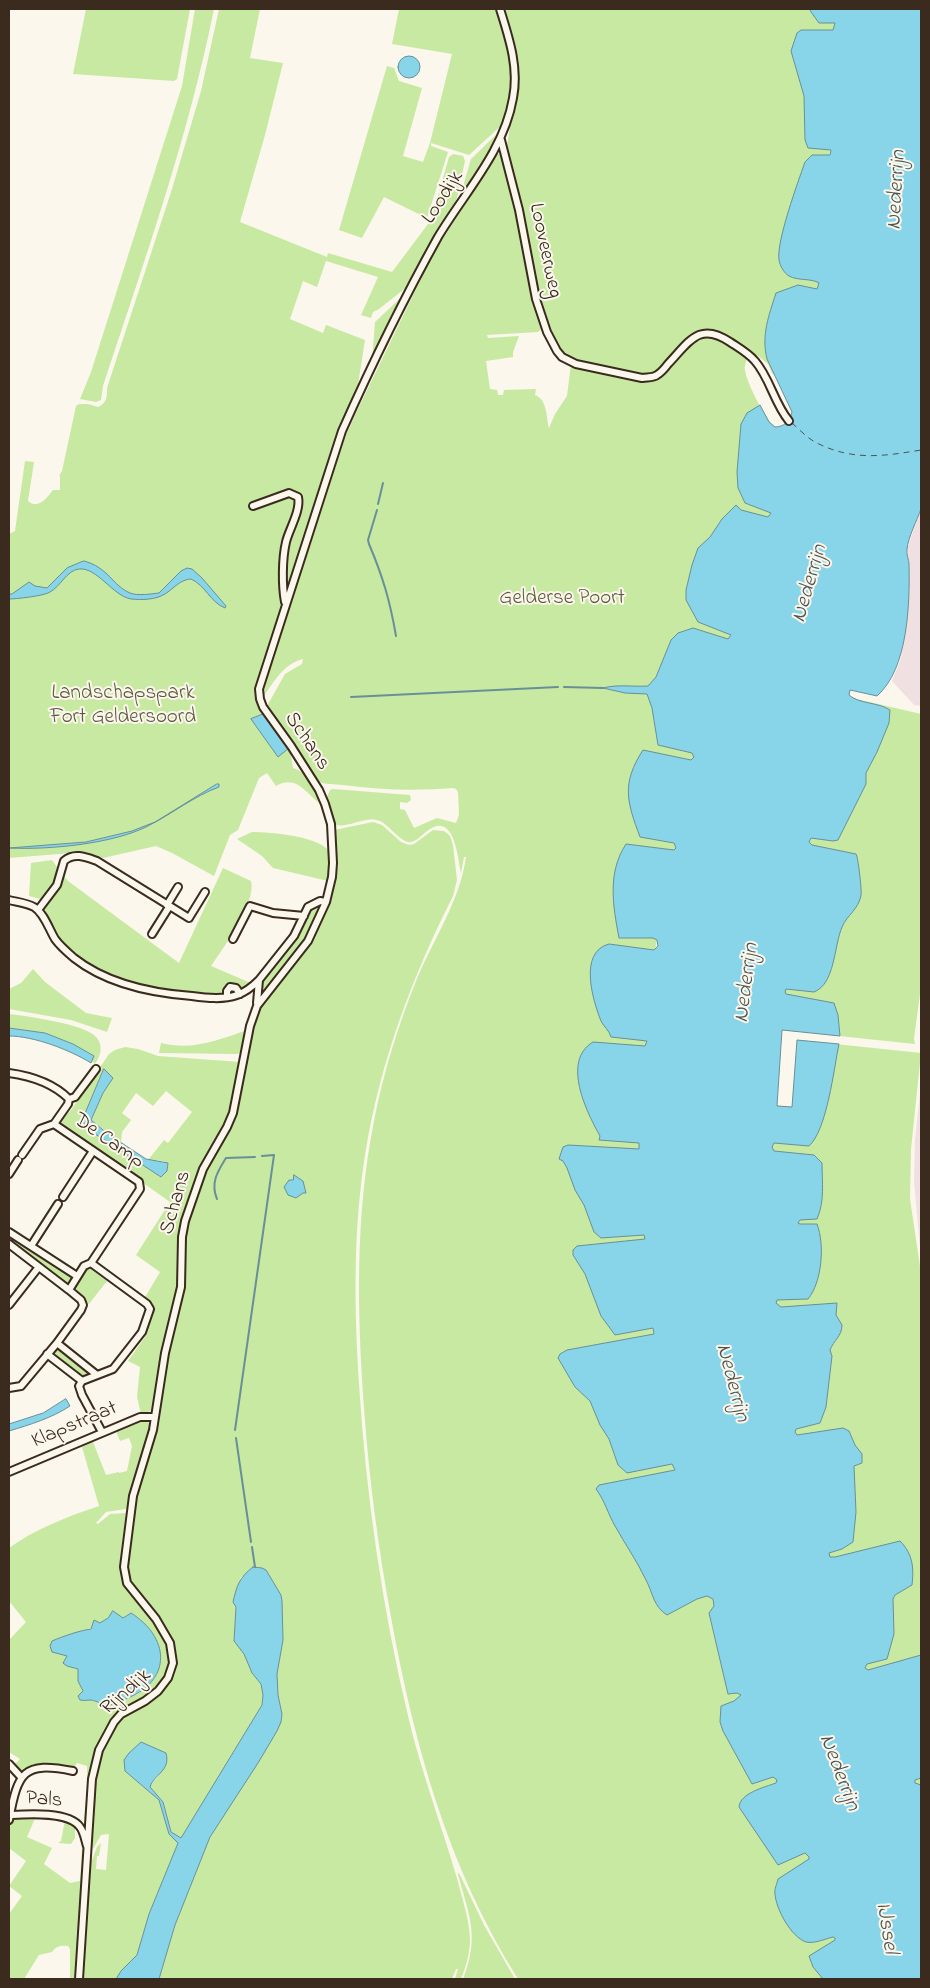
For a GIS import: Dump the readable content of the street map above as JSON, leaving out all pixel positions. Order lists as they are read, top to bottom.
{
  "streets": {
    "street": [
      "Loodijk",
      "Looveerweg",
      "Schans",
      "De Camp",
      "Klapstraat",
      "Rijndijk",
      "Pals"
    ]
  },
  "crossings": [
    ["Loodijk", "Looveerweg"],
    ["Loodijk", "Schans"],
    ["Schans", "Klapstraat"],
    ["Schans", "Rijndijk"],
    ["Klapstraat", "Rijndijk"],
    ["Rijndijk", "Pals"]
  ],
  "water": ["Nederrijn", "IJssel"],
  "parks": ["Gelderse Poort", "Landschapspark Fort Geldersoord"]
}
